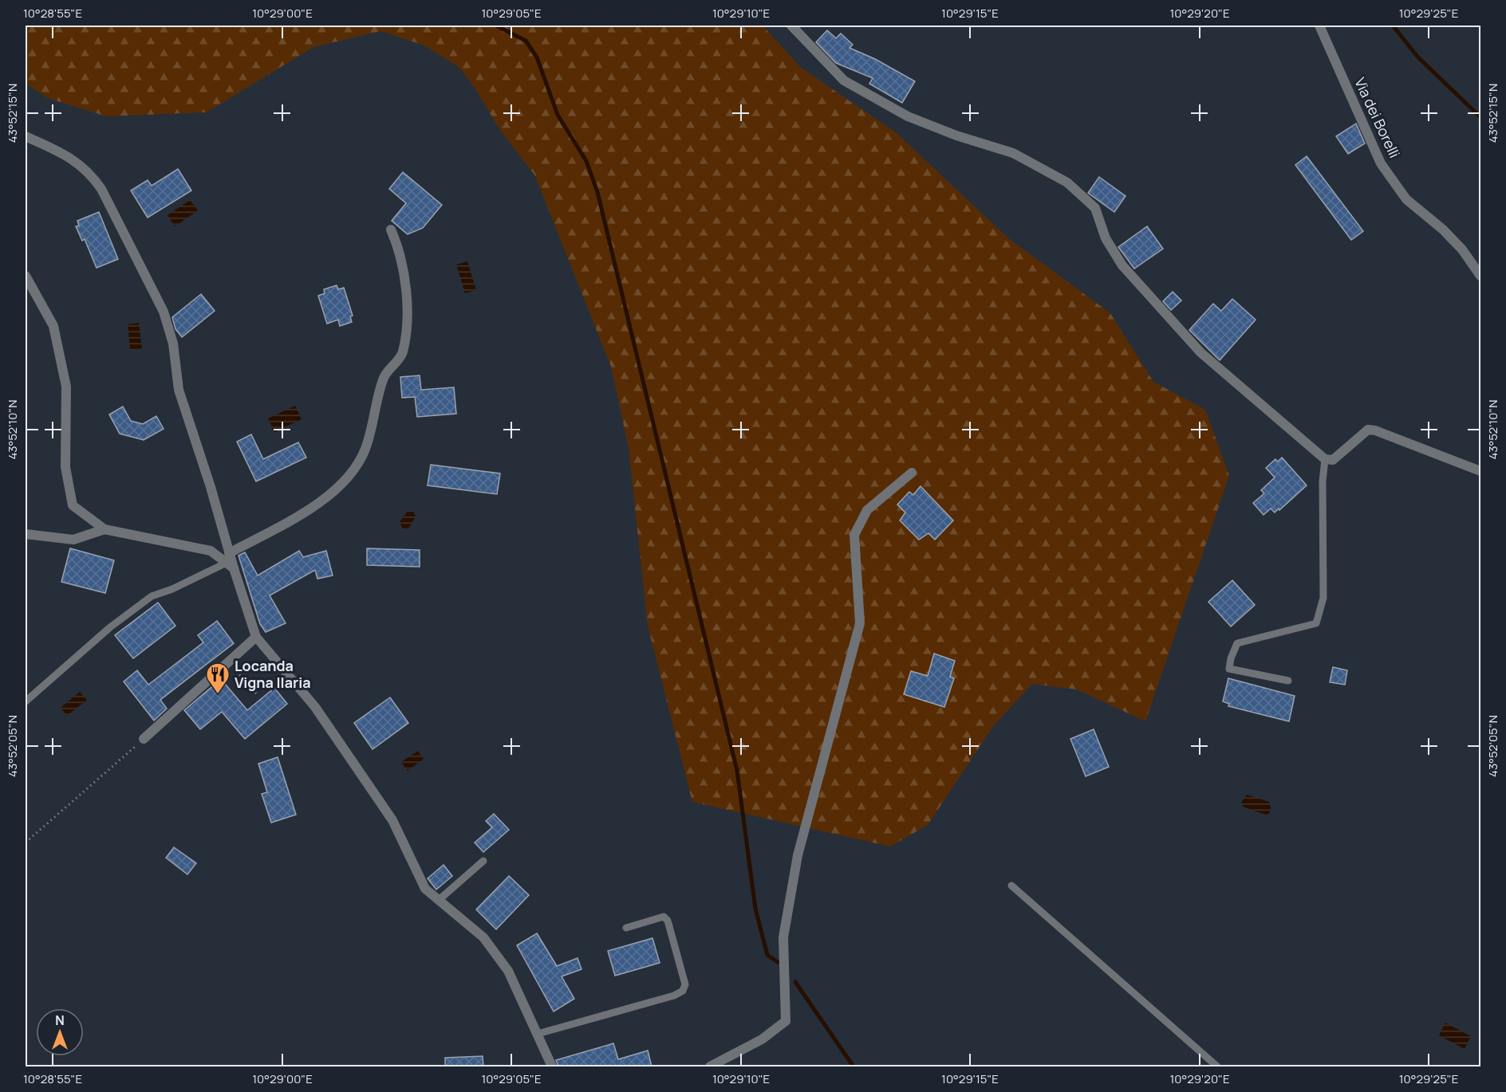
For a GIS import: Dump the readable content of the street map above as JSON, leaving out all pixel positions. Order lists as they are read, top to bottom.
{
  "streets": {
    "street": ["Via dei Borelli"]
  },
  "places": {
    "restaurant": ["Locanda Vigna Ilaria"]
  },
  "north": "top",
  "coordinates": [
    "10°28'55\"E",
    "10°29'00\"E",
    "10°29'05\"E",
    "10°29'10\"E",
    "10°29'15\"E",
    "10°29'20\"E",
    "10°29'25\"E",
    "43°52'15\"N",
    "43°52'10\"N",
    "43°52'05\"N"
  ]
}
